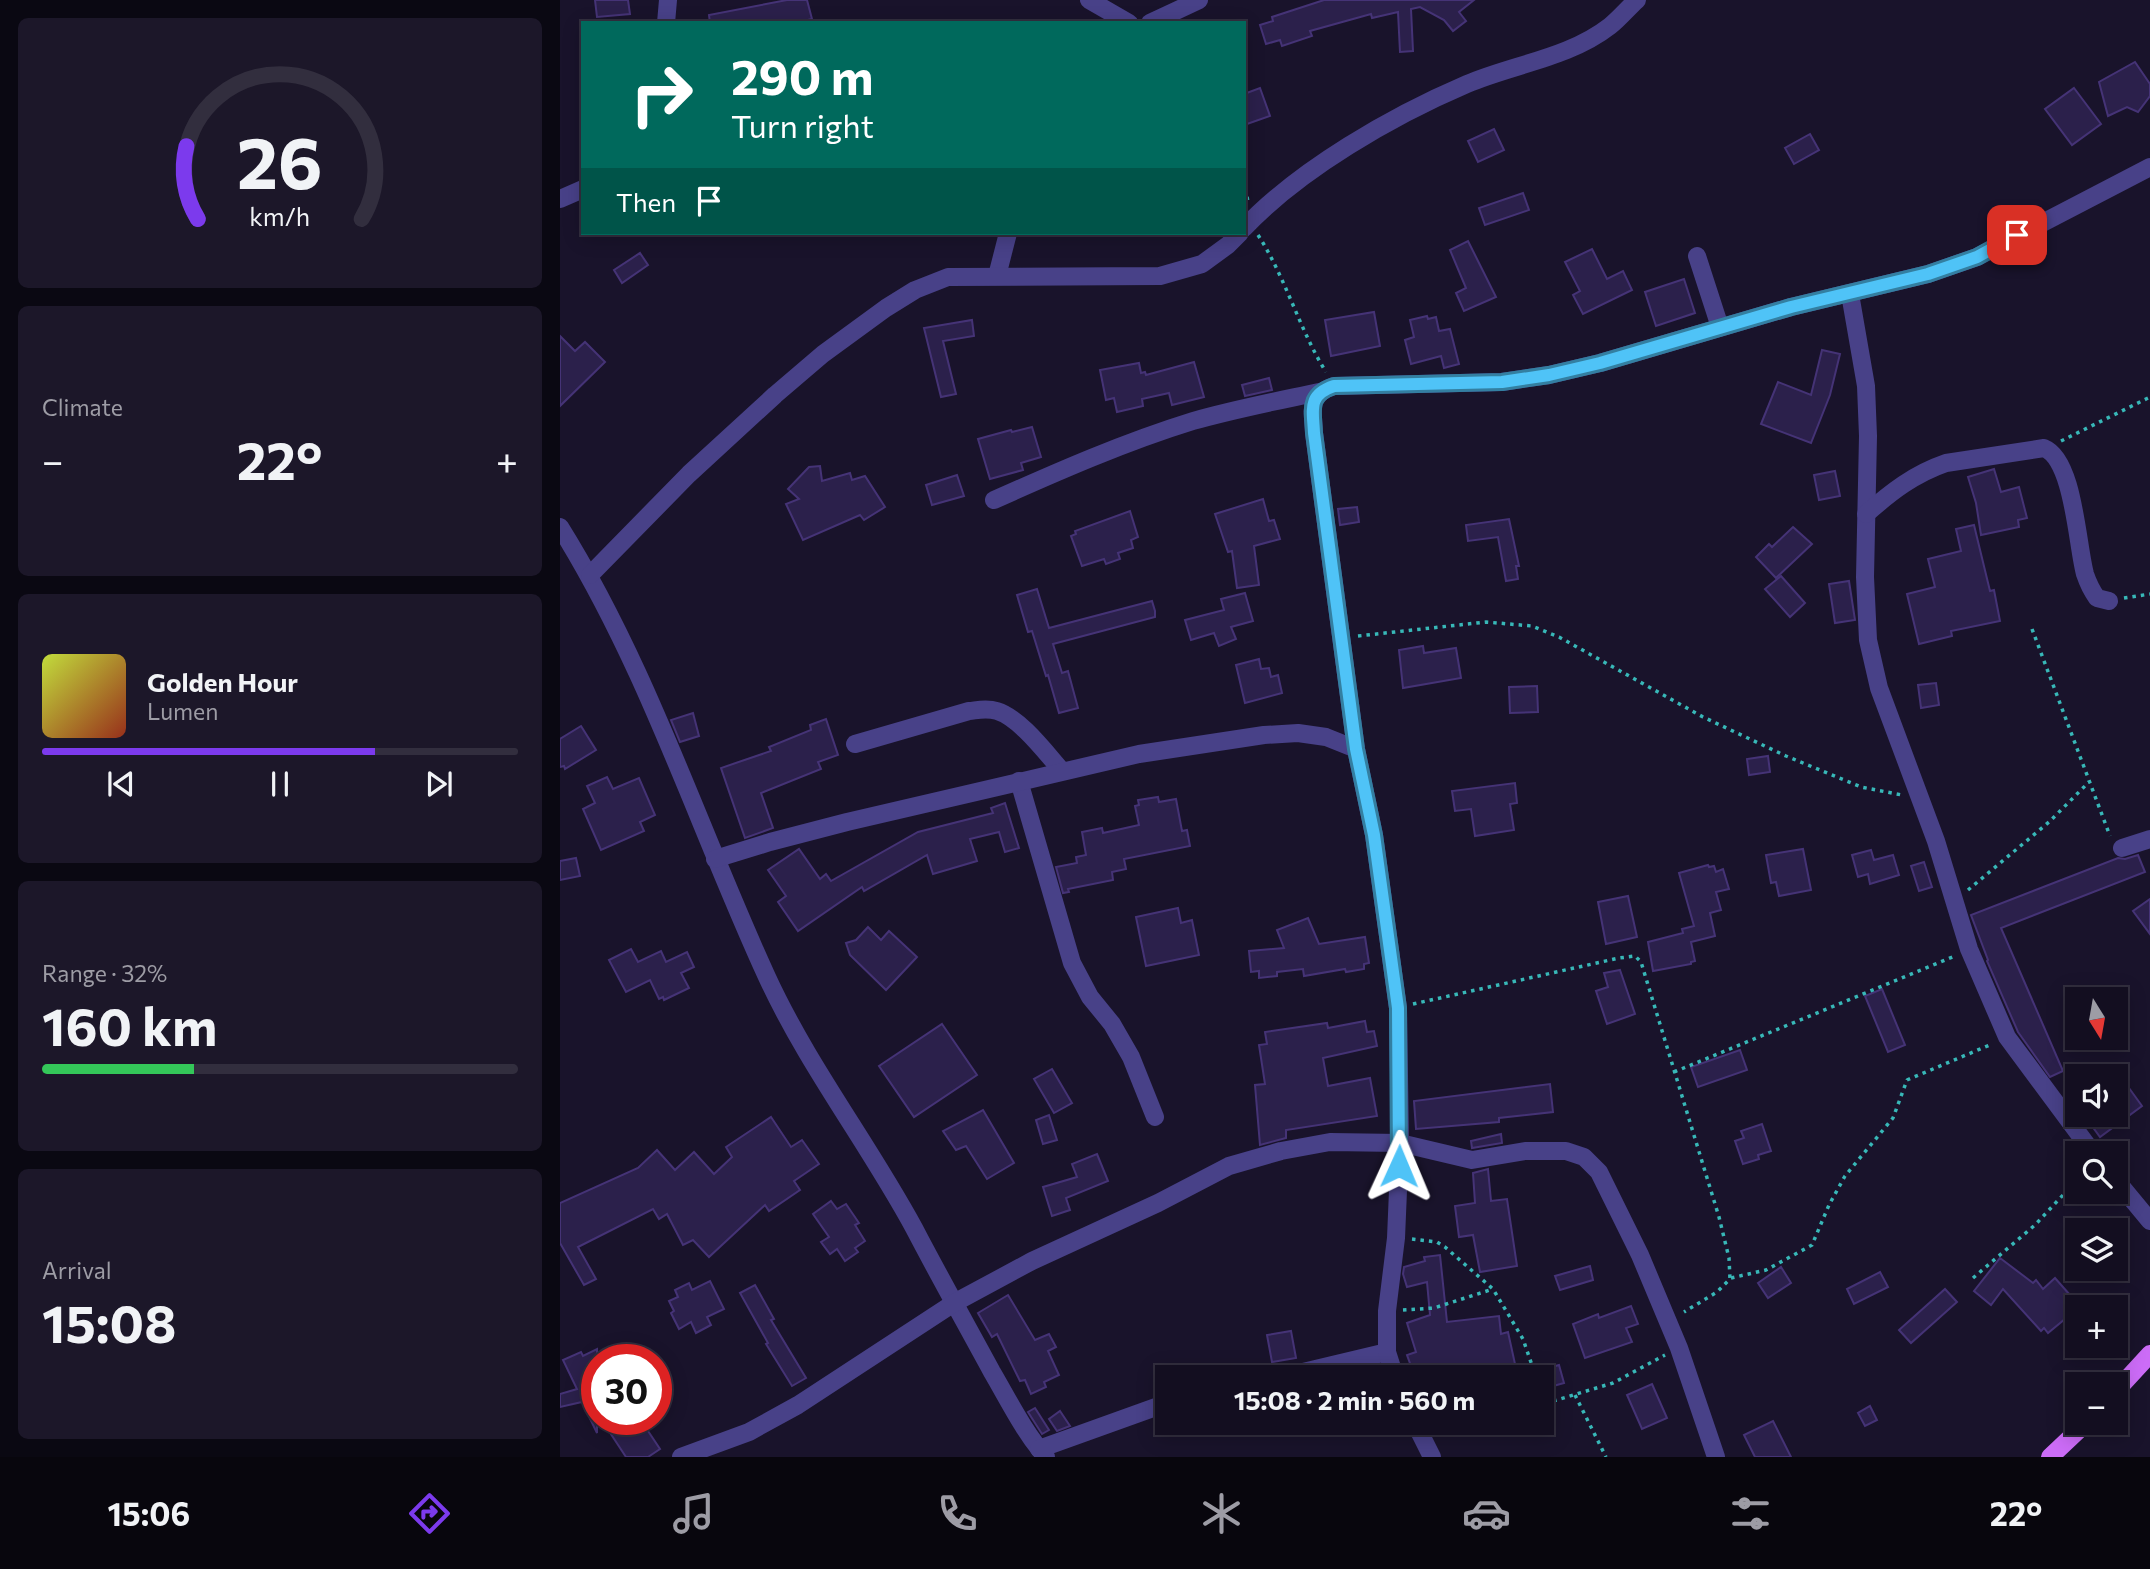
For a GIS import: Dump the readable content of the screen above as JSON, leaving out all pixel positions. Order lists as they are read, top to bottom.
{
  "north": "bottom",
  "page": {
    "turn": ["290 m", "Turn right"],
    "then": "Then",
    "tile": [
      "Climate",
      ["Range · 32%", "160 km"],
      ["Arrival", "15:08"]
    ],
    "heat": ["−", "22°", "+"],
    "song": ["Golden Hour", "Lumen"],
    "map_buttons": ["+", "−"],
    "limit": "30",
    "trip": "15:08 · 2 min · 560 m",
    "tabs": ["15:06", "22°"],
    "gauge": ["26", "km/h"]
  }
}
